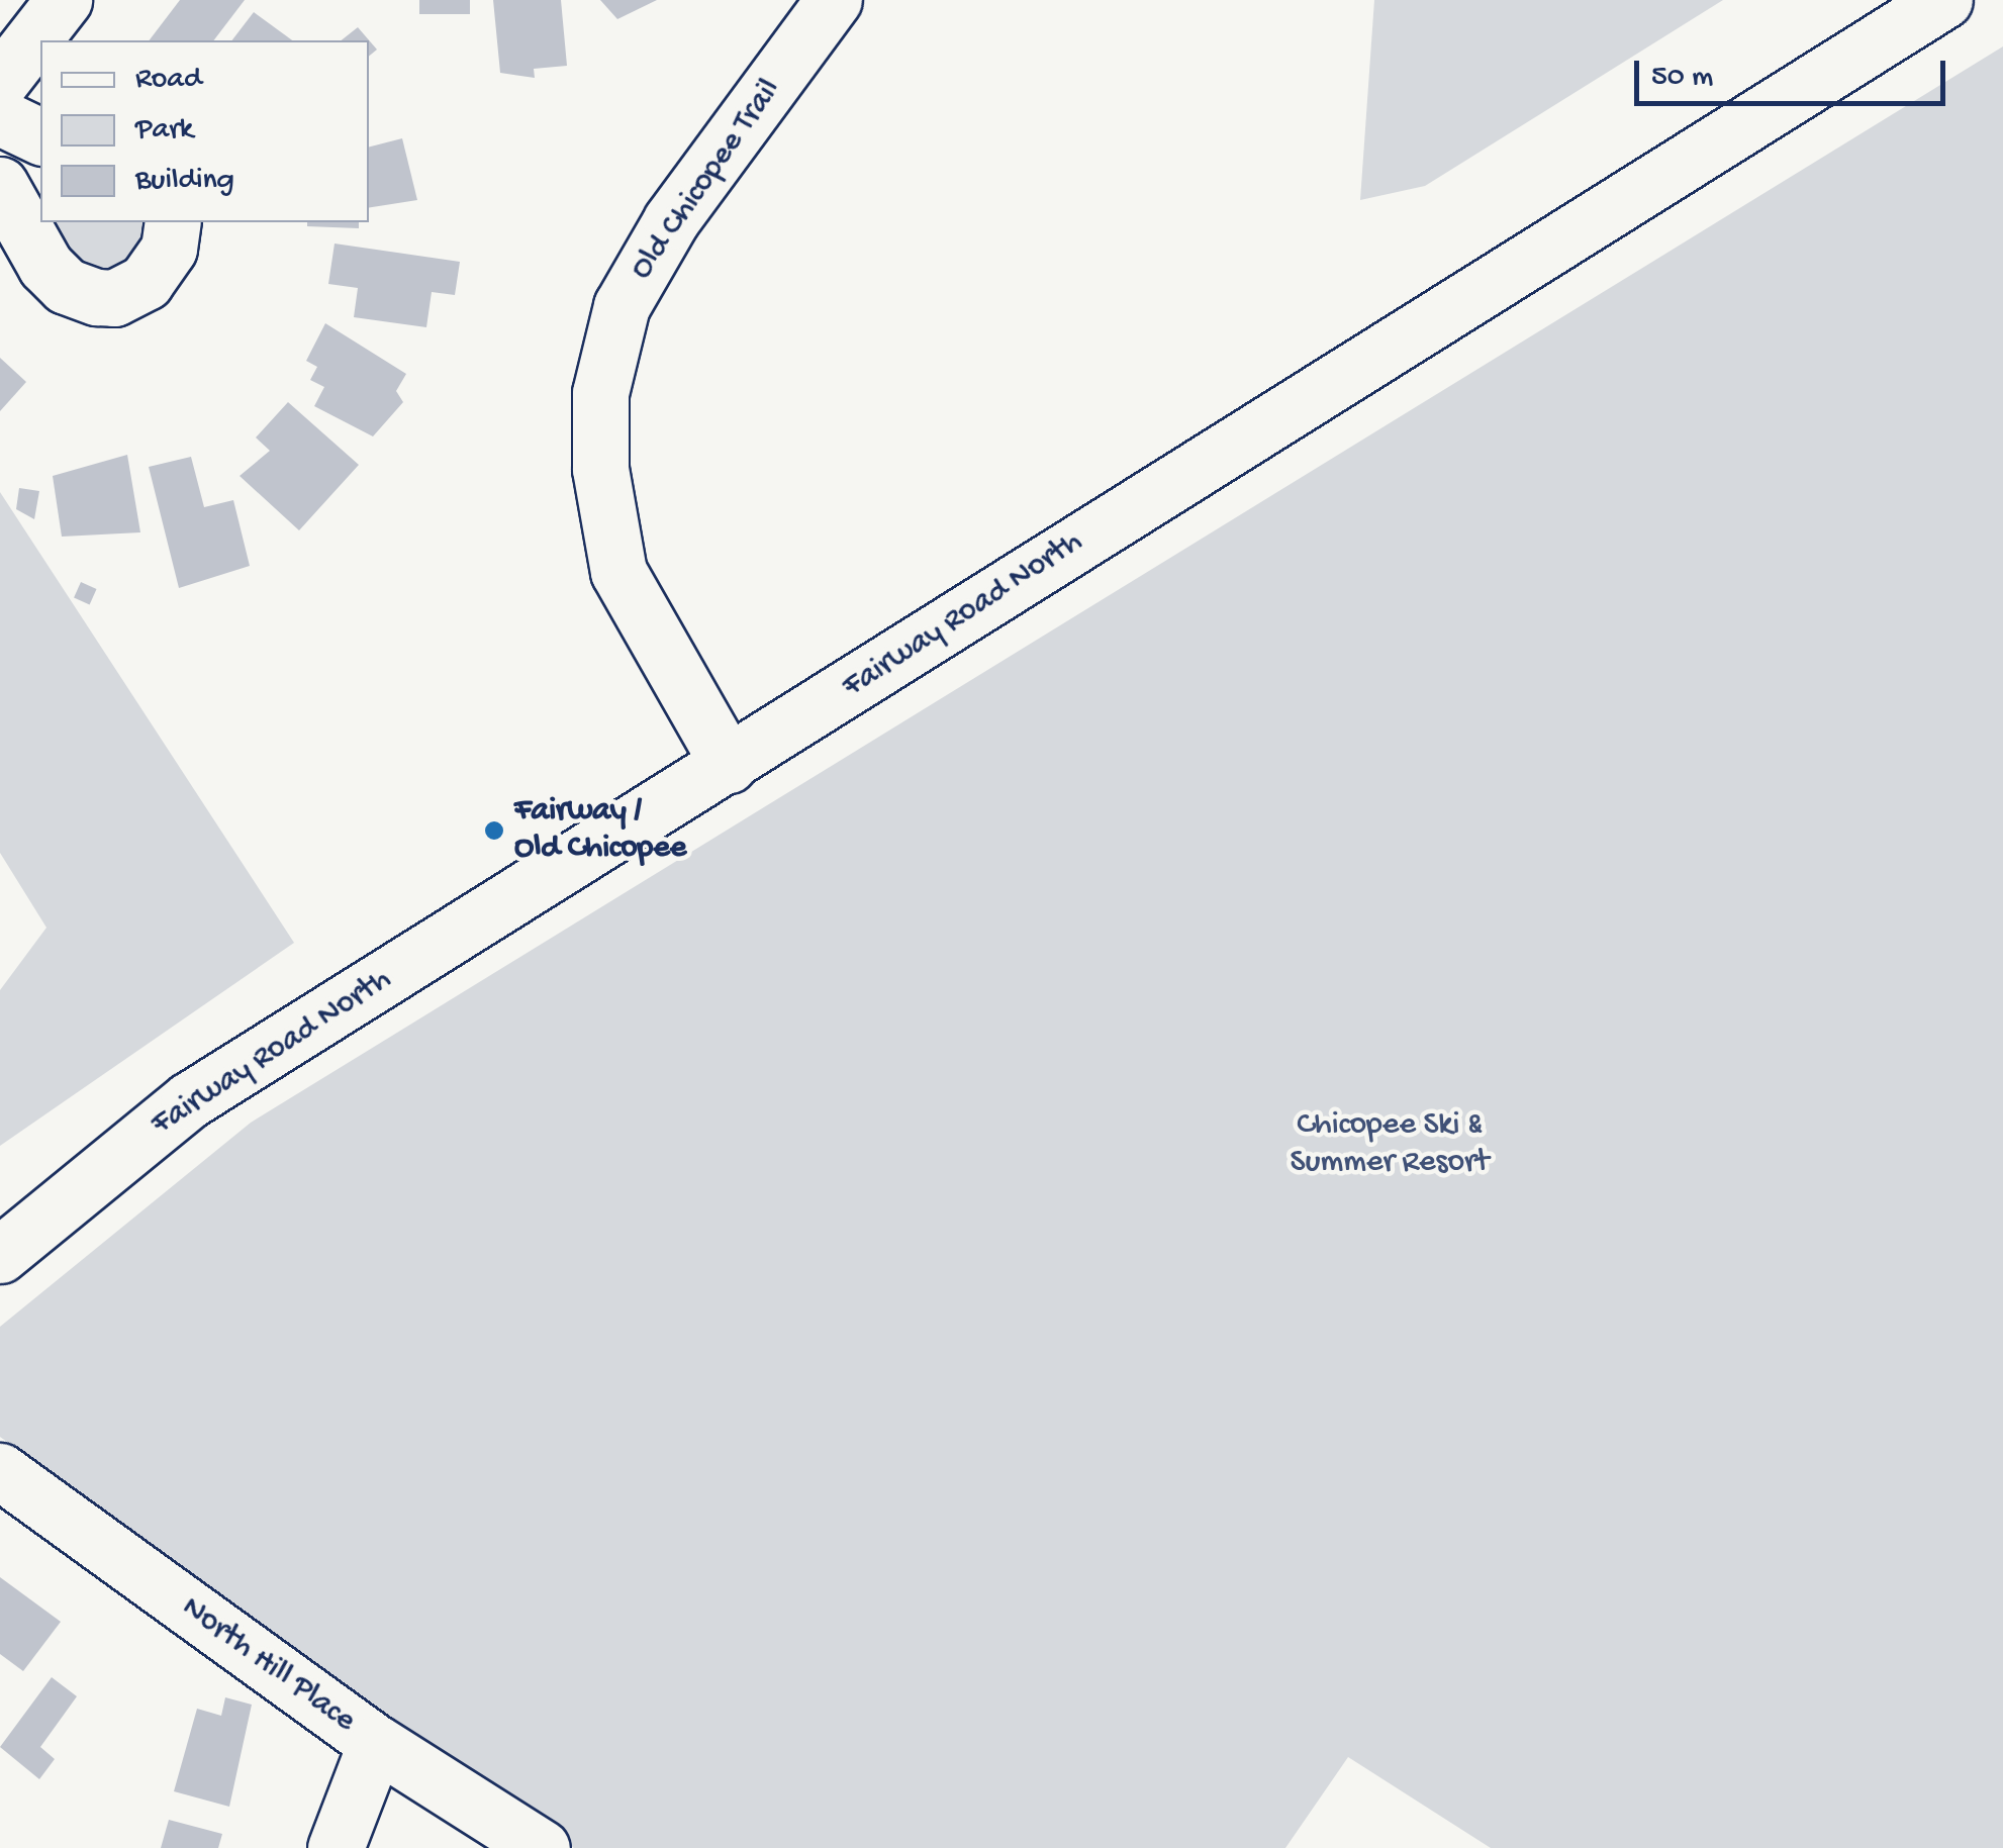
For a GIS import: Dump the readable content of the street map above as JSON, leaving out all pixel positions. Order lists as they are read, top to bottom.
{
  "streets": {
    "main road": ["Old Chicopee Trail", "Fairway Road North", "North Hill Place"]
  },
  "crossings": [
    ["Old Chicopee Trail", "Fairway Road North"]
  ],
  "parks": ["Chicopee Ski & Summer Resort"],
  "places": ["Fairway / Old Chicopee"],
  "legend": ["Road", "Park", "Building"],
  "scale_bar": "50 m"
}
